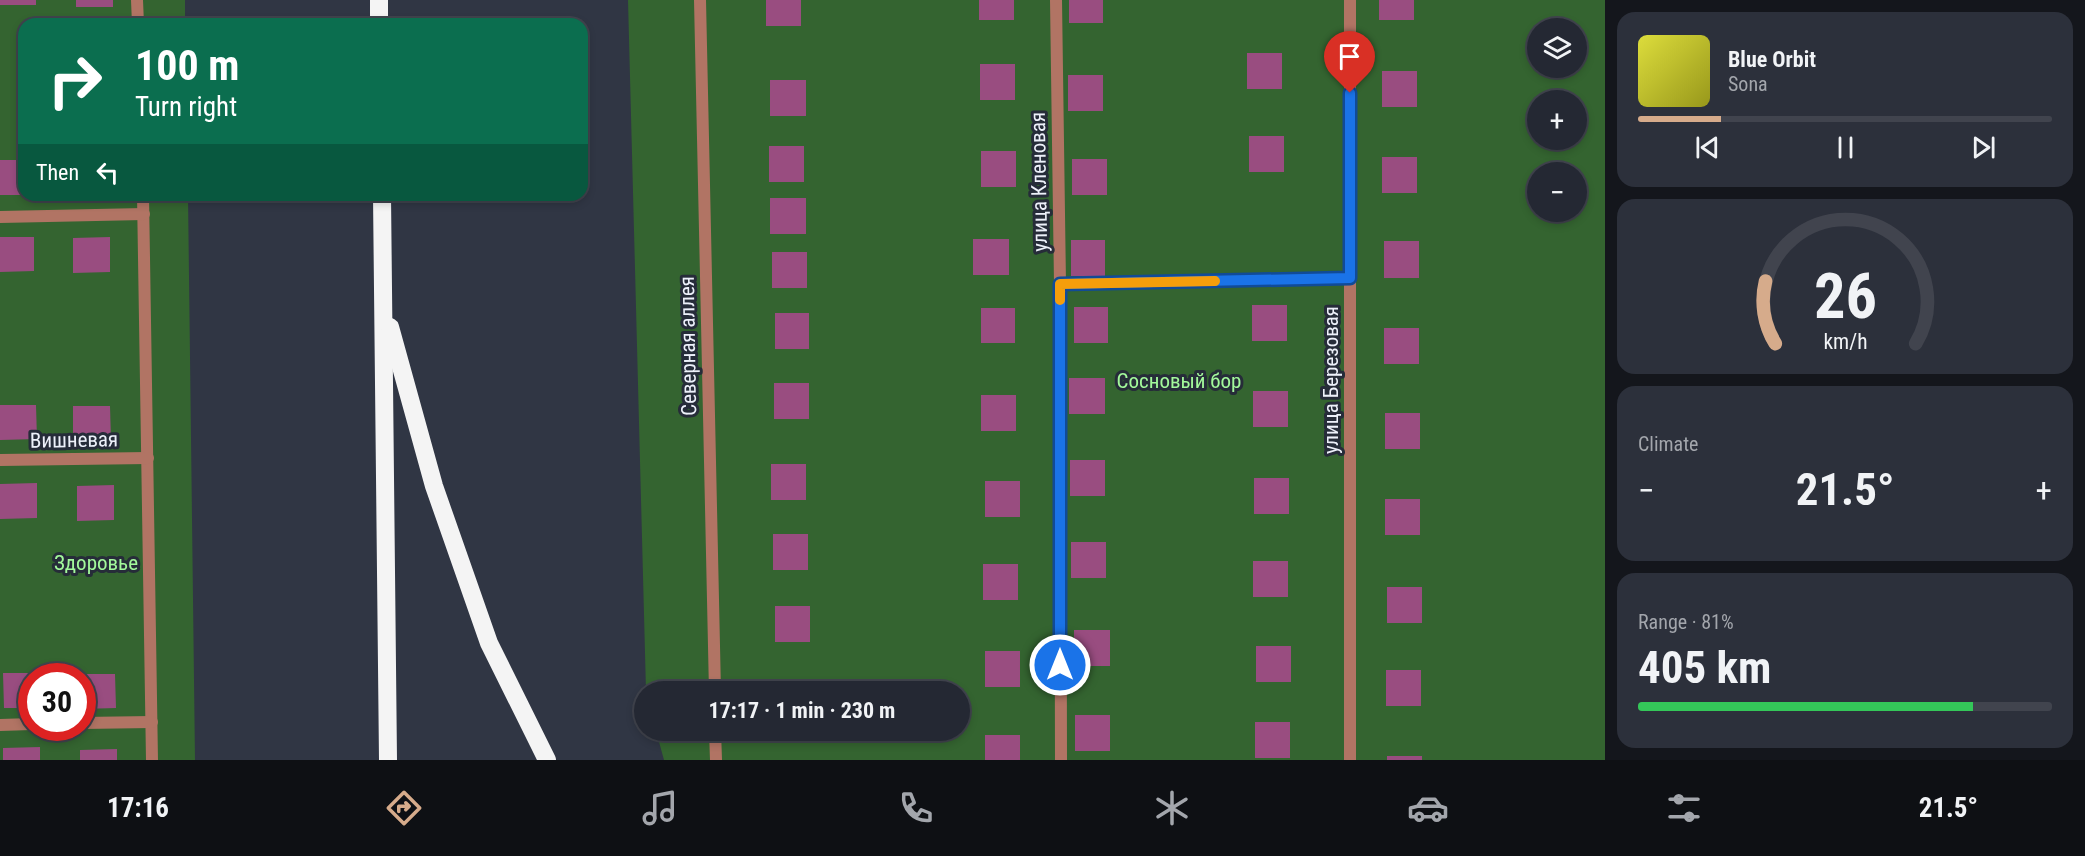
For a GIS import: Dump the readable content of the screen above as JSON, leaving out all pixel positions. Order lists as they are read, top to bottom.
{
  "streets": {
    "street": [
      "улица Кленовая",
      "Северная аллея",
      "улица Березовая",
      "Вишневая"
    ]
  },
  "parks": ["Сосновый бор", "Здоровье"],
  "page": {
    "map_buttons": ["+", "−"],
    "turn": ["100 m", "Turn right"],
    "song": ["Blue Orbit", "Sona"],
    "then": "Then",
    "tile": [
      "Climate",
      ["Range · 81%", "405 km"]
    ],
    "heat": ["−", "21.5°", "+"],
    "limit": "30",
    "trip": "17:17 · 1 min · 230 m",
    "tabs": ["17:16", "21.5°"],
    "gauge": ["26", "km/h"]
  }
}
